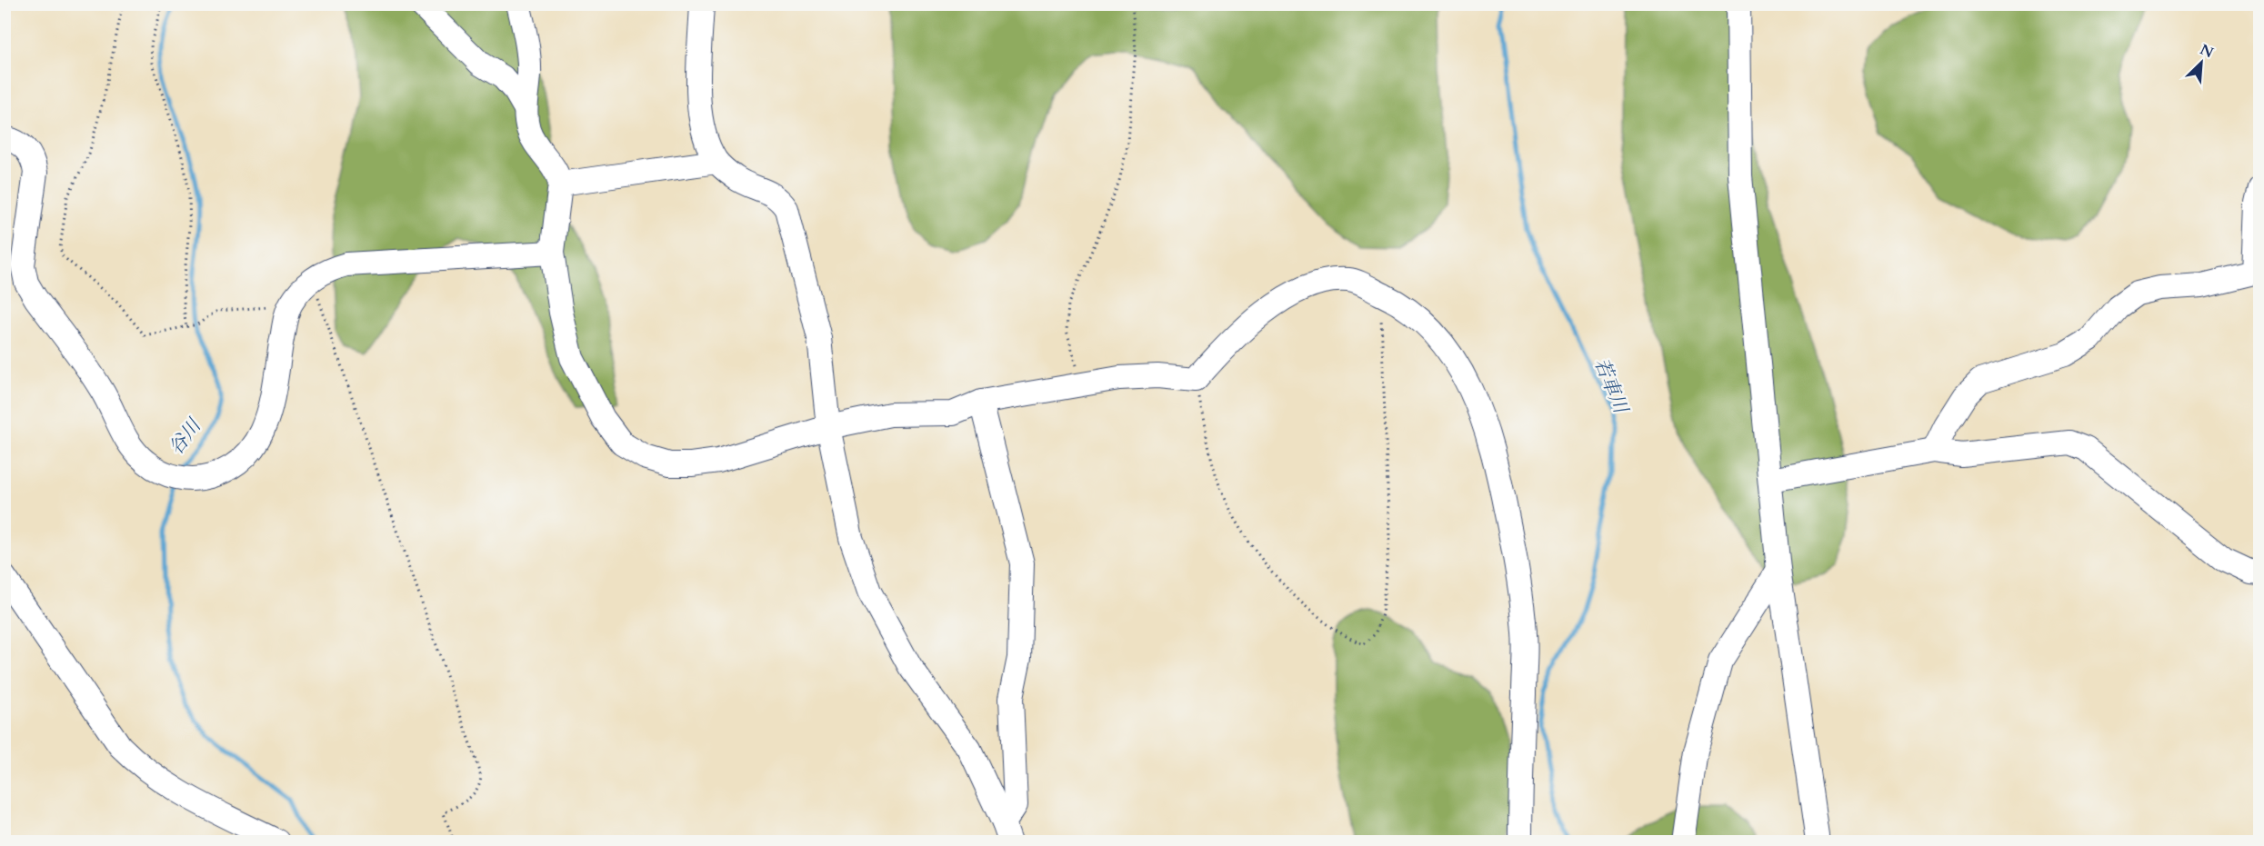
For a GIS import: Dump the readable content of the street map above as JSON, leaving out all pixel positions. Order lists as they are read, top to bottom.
{
  "water": ["若車川", "谷川"],
  "north": "top right"
}
